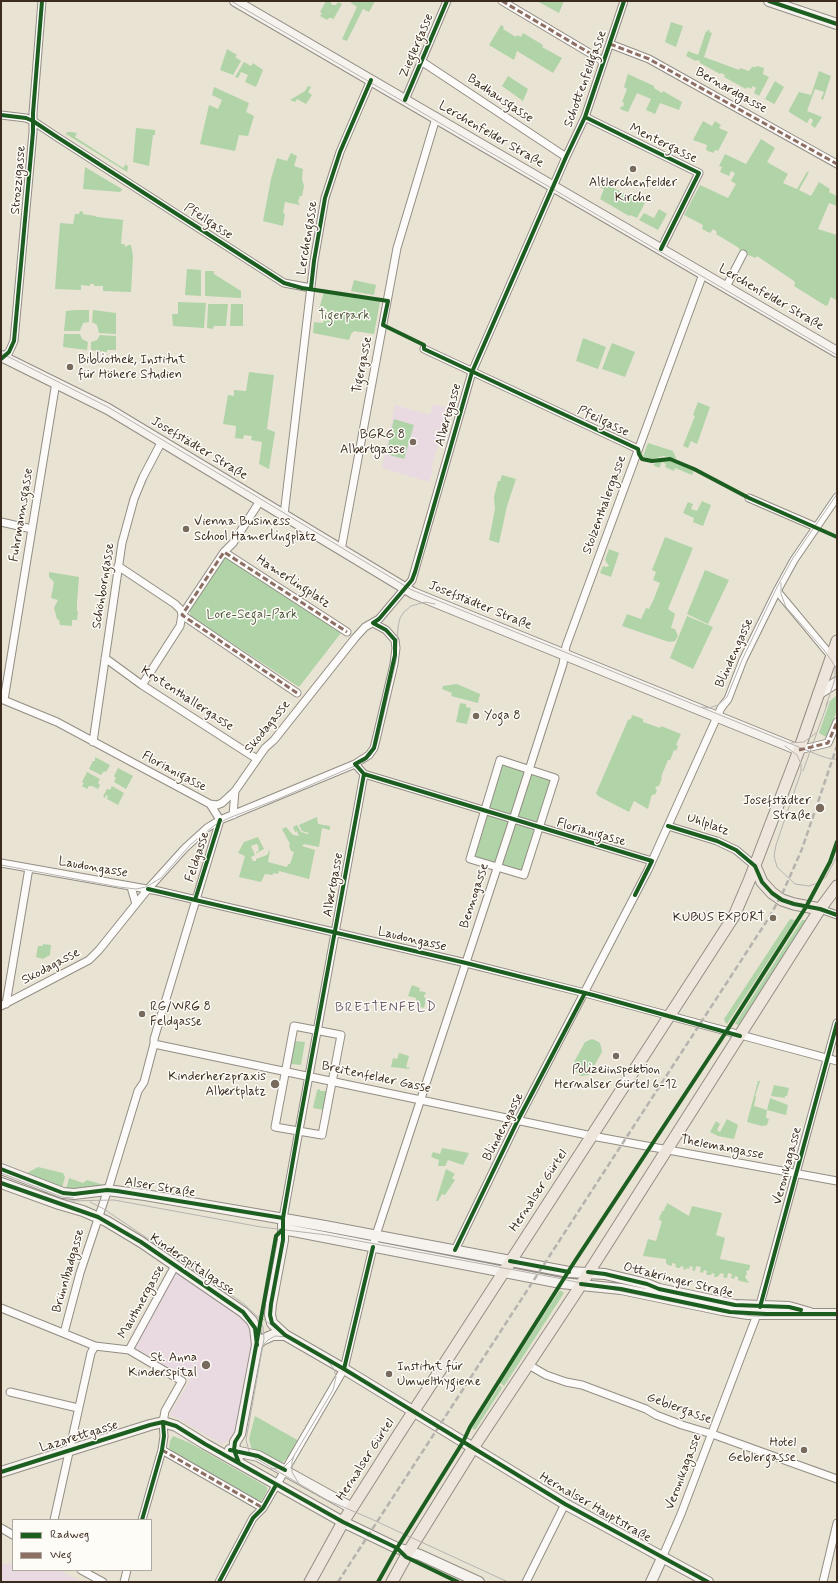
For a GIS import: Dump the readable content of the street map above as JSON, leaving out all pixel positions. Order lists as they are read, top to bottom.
{
  "streets": {
    "main road": [
      "Lerchenfelder Straße",
      "Josefstädter Straße",
      "Veronikagasse",
      "Alser Straße",
      "Hernalser Gürtel",
      "Kinderspitalgasse",
      "Ottakringer Straße",
      "Lazarettgasse",
      "Hernalser Hauptstraße"
    ],
    "street": [
      "Zieglergasse",
      "Schottenfeldgasse",
      "Bernardgasse",
      "Badhausgasse",
      "Mentergasse",
      "Strozzigasse",
      "Pfeilgasse",
      "Lerchengasse",
      "Tigergasse",
      "Albertgasse",
      "Stolzenthalergasse",
      "Fuhrmannsgasse",
      "Hamerlingplatz",
      "Schönborngasse",
      "Blindengasse",
      "Krotenthallergasse",
      "Skodagasse",
      "Florianigasse",
      "Uhlplatz",
      "Feldgasse",
      "Laudongasse",
      "Bennogasse",
      "Breitenfelder Gasse",
      "Thelemangasse",
      "Brünnlbadgasse",
      "Mauthnergasse",
      "Geblergasse"
    ]
  },
  "crossings": [
    ["Zieglergasse", "Badhausgasse"],
    ["Zieglergasse", "Lerchenfelder Straße"],
    ["Schottenfeldgasse", "Bernardgasse"],
    ["Schottenfeldgasse", "Badhausgasse"],
    ["Schottenfeldgasse", "Lerchenfelder Straße"],
    ["Schottenfeldgasse", "Mentergasse"],
    ["Schottenfeldgasse", "Albertgasse"],
    ["Lerchenfelder Straße", "Mentergasse"],
    ["Lerchenfelder Straße", "Lerchengasse"],
    ["Lerchenfelder Straße", "Tigergasse"],
    ["Lerchenfelder Straße", "Albertgasse"],
    ["Lerchenfelder Straße", "Stolzenthalergasse"],
    ["Strozzigasse", "Pfeilgasse"],
    ["Strozzigasse", "Josefstädter Straße"],
    ["Pfeilgasse", "Lerchengasse"],
    ["Pfeilgasse", "Albertgasse"],
    ["Pfeilgasse", "Stolzenthalergasse"],
    ["Lerchengasse", "Josefstädter Straße"],
    ["Tigergasse", "Josefstädter Straße"],
    ["Albertgasse", "Josefstädter Straße"],
    ["Albertgasse", "Skodagasse"],
    ["Albertgasse", "Florianigasse"],
    ["Albertgasse", "Laudongasse"],
    ["Albertgasse", "Breitenfelder Gasse"],
    ["Albertgasse", "Alser Straße"],
    ["Josefstädter Straße", "Stolzenthalergasse"],
    ["Josefstädter Straße", "Fuhrmannsgasse"],
    ["Josefstädter Straße", "Schönborngasse"],
    ["Josefstädter Straße", "Blindengasse"],
    ["Josefstädter Straße", "Bennogasse"],
    ["Stolzenthalergasse", "Bennogasse"],
    ["Fuhrmannsgasse", "Florianigasse"],
    ["Schönborngasse", "Krotenthallergasse"],
    ["Schönborngasse", "Florianigasse"],
    ["Blindengasse", "Uhlplatz"],
    ["Blindengasse", "Laudongasse"],
    ["Blindengasse", "Breitenfelder Gasse"],
    ["Blindengasse", "Alser Straße"],
    ["Krotenthallergasse", "Skodagasse"],
    ["Skodagasse", "Florianigasse"],
    ["Skodagasse", "Feldgasse"],
    ["Skodagasse", "Laudongasse"],
    ["Florianigasse", "Uhlplatz"],
    ["Florianigasse", "Feldgasse"],
    ["Florianigasse", "Bennogasse"],
    ["Uhlplatz", "Hernalser Gürtel"],
    ["Feldgasse", "Laudongasse"],
    ["Feldgasse", "Breitenfelder Gasse"],
    ["Feldgasse", "Alser Straße"],
    ["Laudongasse", "Bennogasse"],
    ["Laudongasse", "Hernalser Gürtel"],
    ["Bennogasse", "Breitenfelder Gasse"],
    ["Bennogasse", "Alser Straße"],
    ["Breitenfelder Gasse", "Hernalser Gürtel"],
    ["Thelemangasse", "Veronikagasse"],
    ["Veronikagasse", "Ottakringer Straße"],
    ["Veronikagasse", "Geblergasse"],
    ["Veronikagasse", "Hernalser Hauptstraße"],
    ["Alser Straße", "Hernalser Gürtel"],
    ["Alser Straße", "Kinderspitalgasse"],
    ["Alser Straße", "Brünnlbadgasse"],
    ["Kinderspitalgasse", "Brünnlbadgasse"],
    ["Kinderspitalgasse", "Mauthnergasse"]
  ],
  "districts": ["BREITENFELD"],
  "parks": ["Tigerpark", "Lore-Segal-Park"],
  "places": [
    "Altlerchenfelder Kirche",
    "Bibliothek, Institut für Höhere Studien",
    "BGRG 8 Albertgasse",
    "Vienna Business School Hamerlingplatz",
    "Yoga 8",
    "Josefstädter Straße",
    "KUBUS EXPORT",
    "RG/WRG 8 Feldgasse",
    "Polizeiinspektion Hernalser Gürtel 6-12",
    "Kinderherzpraxis Albertplatz",
    "St. Anna Kinderspital",
    "Institut für Umwelthygiene",
    "Hotel Geblergasse"
  ],
  "legend": ["Radweg", "Weg"]
}
